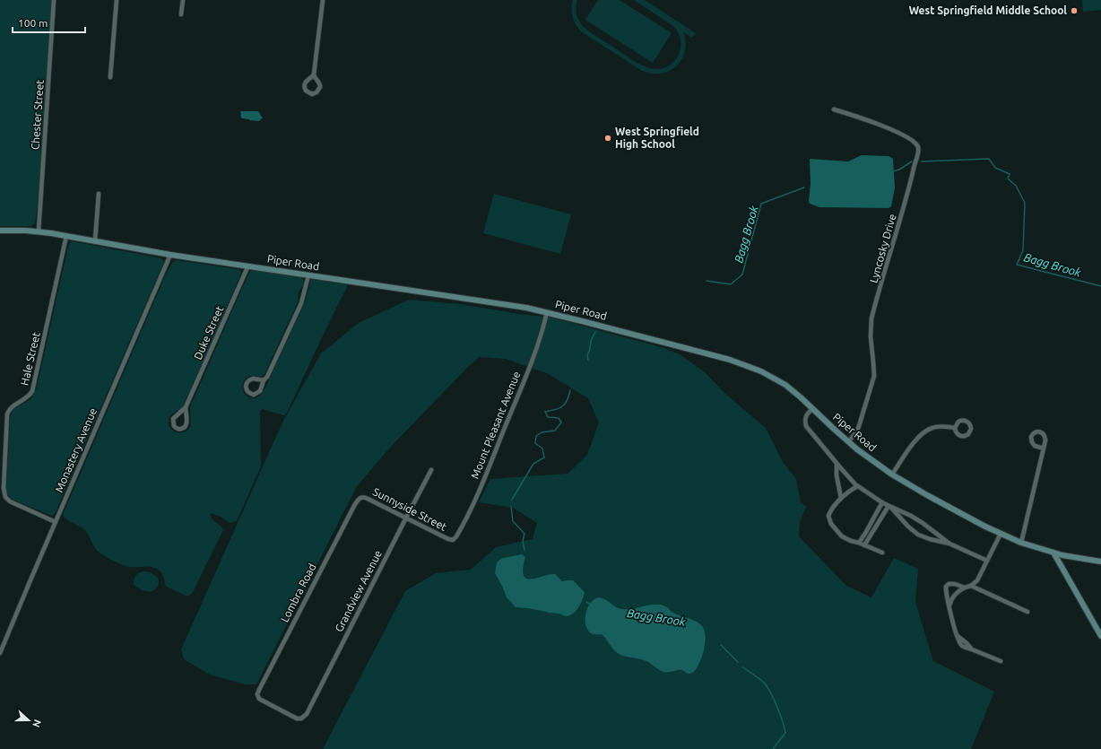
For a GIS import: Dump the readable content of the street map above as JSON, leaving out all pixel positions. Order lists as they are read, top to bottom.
{
  "streets": {
    "main road": ["Piper Road"],
    "street": [
      "Chester Street",
      "Lyncosky Drive",
      "Duke Street",
      "Hale Street",
      "Mount Pleasant Avenue",
      "Monastery Avenue",
      "Sunnyside Street",
      "Grandview Avenue",
      "Lombra Road"
    ]
  },
  "crossings": [
    ["Chester Street", "Piper Road"],
    ["Lyncosky Drive", "Piper Road"],
    ["Piper Road", "Duke Street"],
    ["Piper Road", "Hale Street"],
    ["Piper Road", "Mount Pleasant Avenue"],
    ["Piper Road", "Monastery Avenue"],
    ["Mount Pleasant Avenue", "Sunnyside Street"],
    ["Sunnyside Street", "Grandview Avenue"],
    ["Sunnyside Street", "Lombra Road"],
    ["Grandview Avenue", "Lombra Road"]
  ],
  "water": ["Bagg Brook"],
  "places": ["West Springfield Middle School", "West Springfield High School"],
  "scale_bar": "100 m",
  "north": "right"
}
